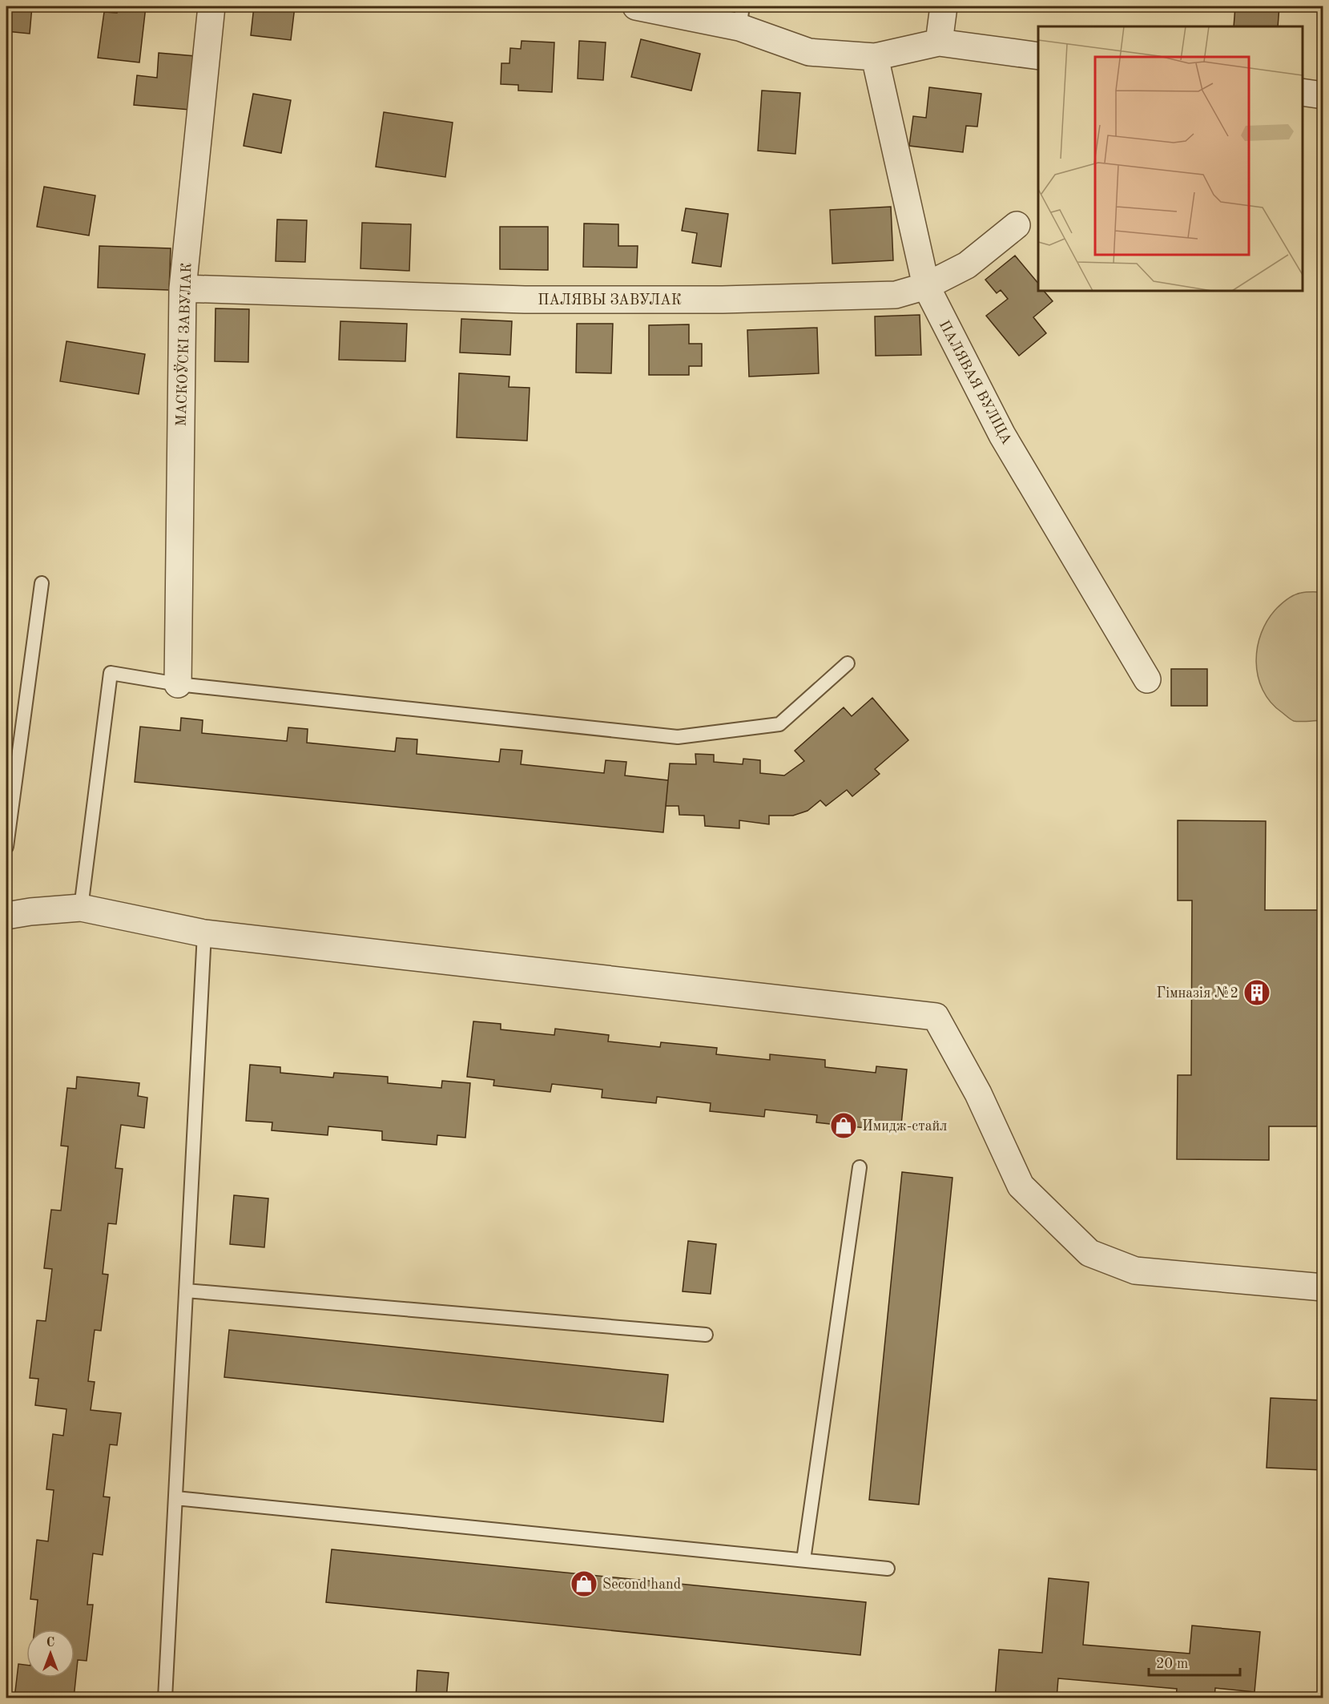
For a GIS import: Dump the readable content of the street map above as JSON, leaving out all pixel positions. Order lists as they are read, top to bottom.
{
  "streets": {
    "street": ["ПАЛЯВЫ ЗАВУЛАК", "МАСКОЎСКІ ЗАВУЛАК", "ПАЛЯВАЯ ВУЛІЦА"]
  },
  "crossings": [
    ["ПАЛЯВЫ ЗАВУЛАК", "МАСКОЎСКІ ЗАВУЛАК"],
    ["ПАЛЯВЫ ЗАВУЛАК", "ПАЛЯВАЯ ВУЛІЦА"]
  ],
  "places": {
    "building": ["Гімназія №2"],
    "shop": ["Имидж-стайл", "Second hand"]
  },
  "scale_bar": "20 m",
  "north": "top"
}
